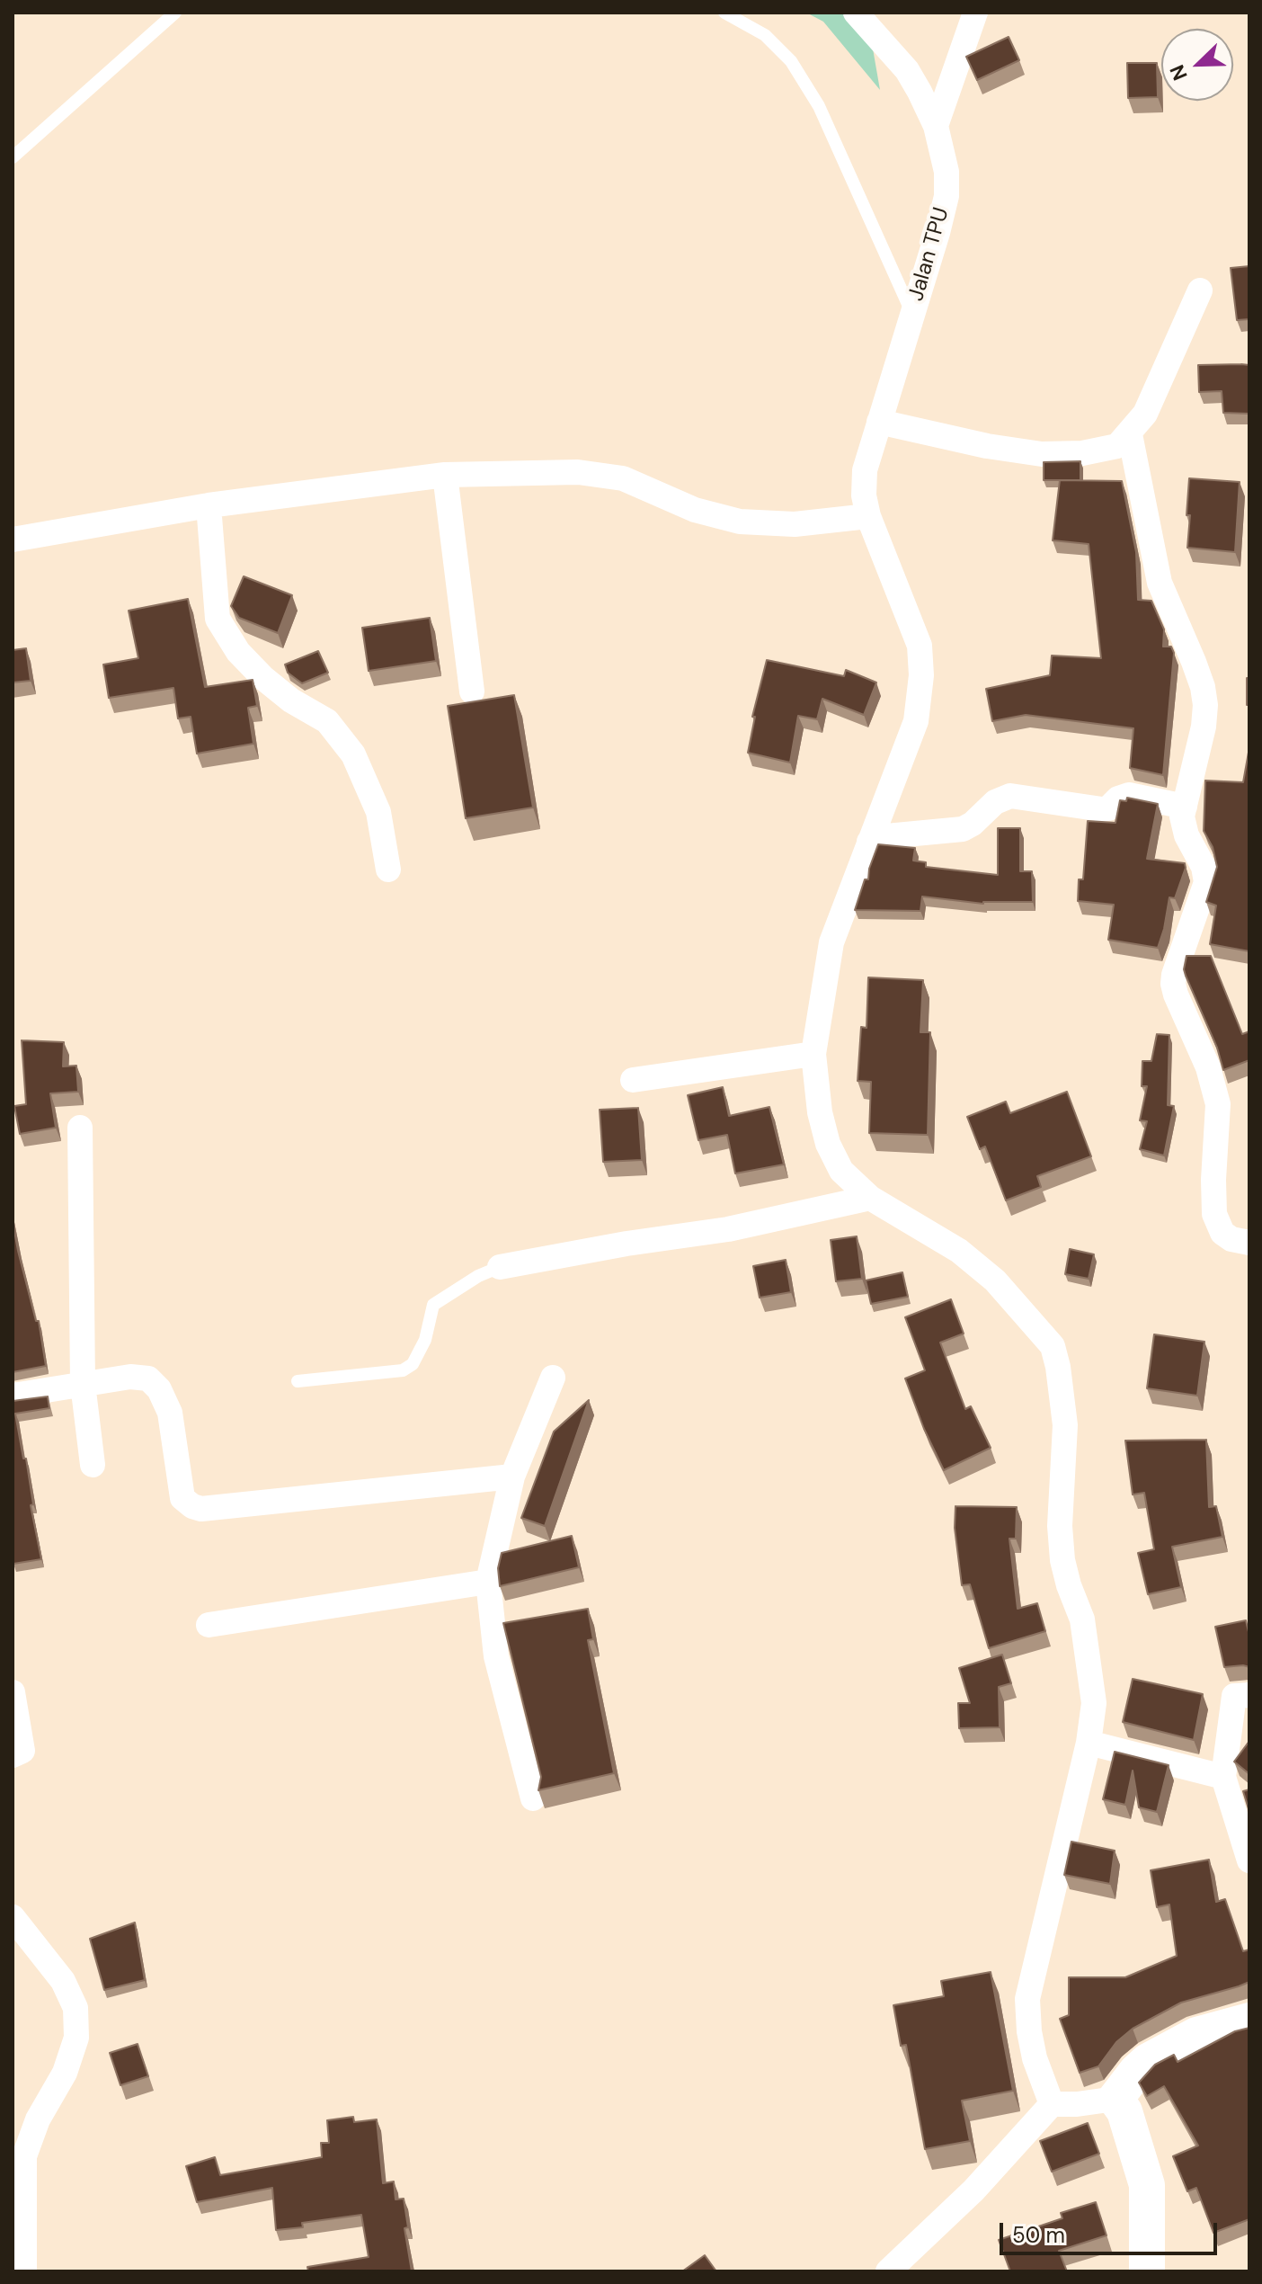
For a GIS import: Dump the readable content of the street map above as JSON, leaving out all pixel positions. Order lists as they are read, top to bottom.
{
  "streets": {
    "street": ["Jalan TPU"]
  },
  "scale_bar": "50 m",
  "north": "bottom left"
}
